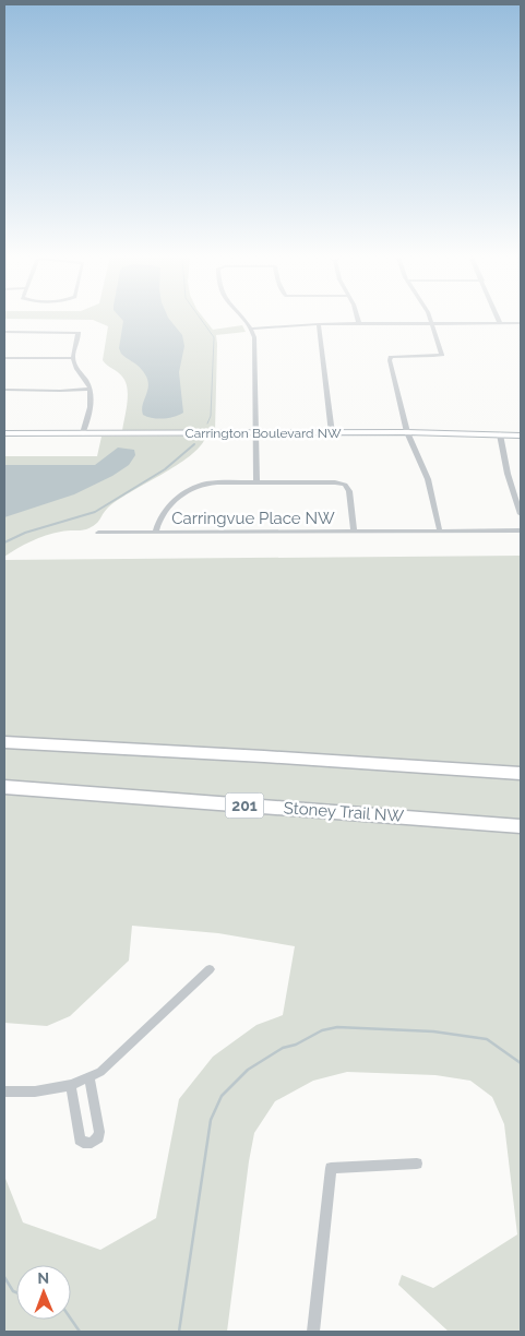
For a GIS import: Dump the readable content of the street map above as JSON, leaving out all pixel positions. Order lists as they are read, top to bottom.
{
  "streets": {
    "highway": ["201", "Stoney Trail NW"],
    "street": ["Carrington Boulevard NW", "Carringvue Place NW"]
  },
  "north": "top"
}
